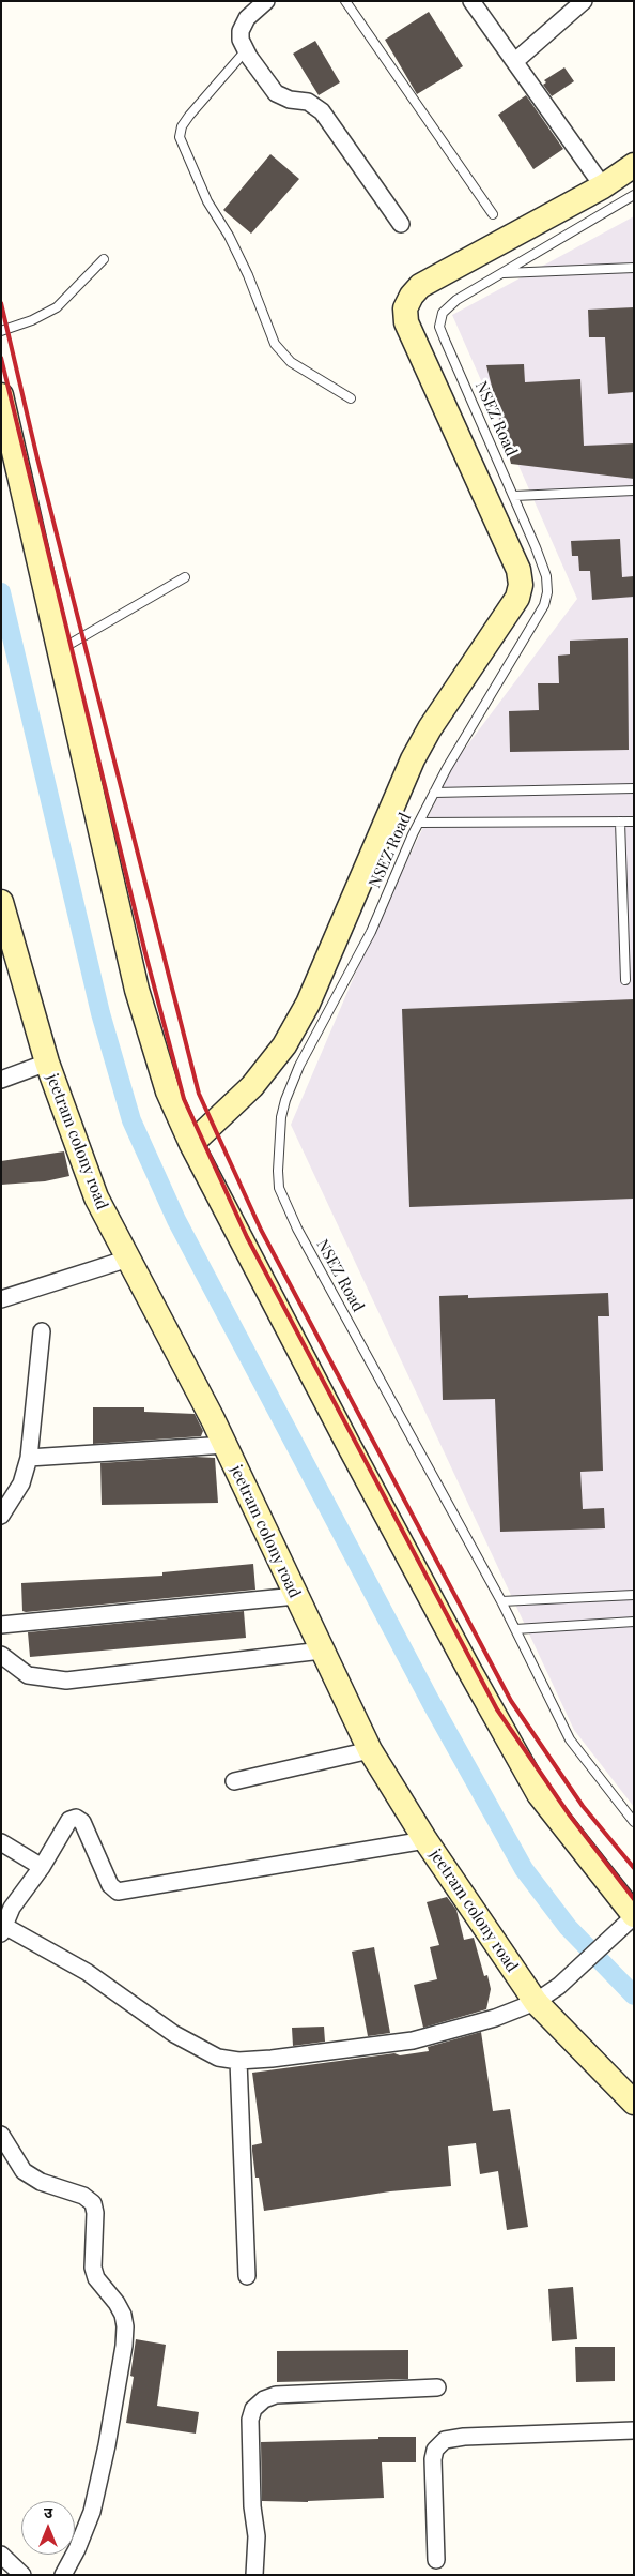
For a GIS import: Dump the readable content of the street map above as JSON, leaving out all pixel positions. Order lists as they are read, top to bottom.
{
  "streets": {
    "street": ["jeetram colony road"],
    "lane": ["NSEZ Road"]
  },
  "north": "top"
}
